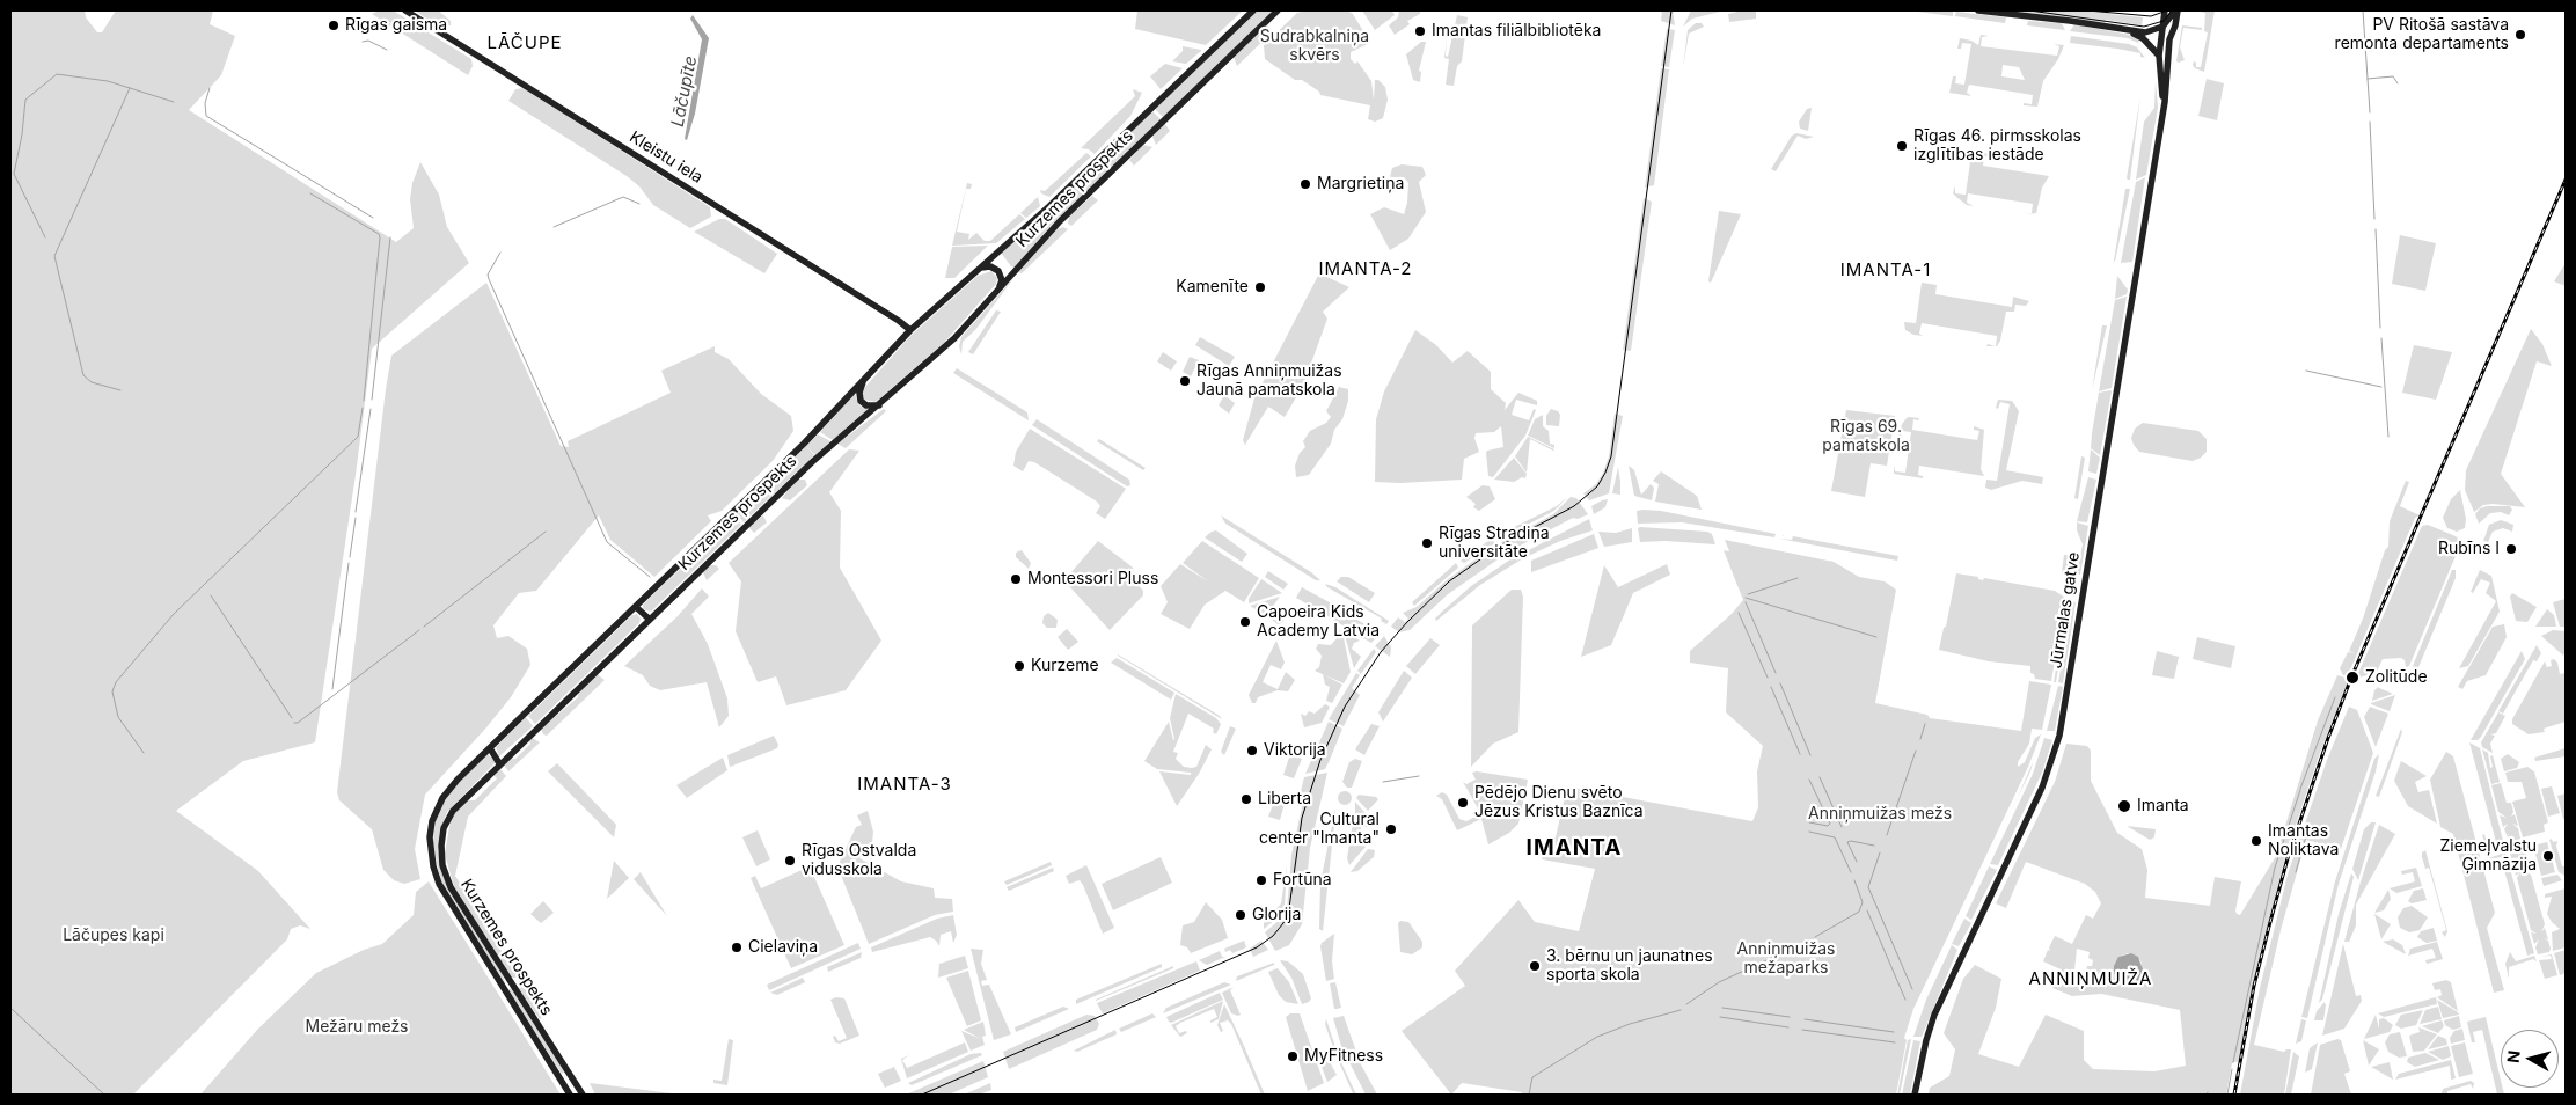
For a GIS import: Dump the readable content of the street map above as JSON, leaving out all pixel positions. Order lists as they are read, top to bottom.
{
  "streets": {
    "main road": ["Kleistu iela", "Kurzemes prospekts", "Jūrmalas gatve"]
  },
  "crossings": [
    ["Kleistu iela", "Kurzemes prospekts"]
  ],
  "districts": [
    "LĀČUPE",
    "IMANTA-2",
    "IMANTA-1",
    "IMANTA-3",
    "IMANTA",
    "ANNIŅMUIŽA"
  ],
  "water": ["Lāčupīte"],
  "parks": [
    "Sudrabkalniņa skvērs",
    "Rīgas 69. pamatskola",
    "Anniņmuižas mežs",
    "Lāčupes kapi",
    "Anniņmuižas mežaparks",
    "Mežāru mežs"
  ],
  "places": [
    "Rīgas gaisma",
    "Imantas filiālbibliotēka",
    "PV Ritošā sastāva remonta departaments",
    "Rīgas 46. pirmsskolas izglītības iestāde",
    "Margrietiņa",
    "Kamenīte",
    "Rīgas Anniņmuižas Jaunā pamatskola",
    "Rīgas Stradiņa universitāte",
    "Rubīns I",
    "Montessori Pluss",
    "Capoeira Kids Academy Latvia",
    "Kurzeme",
    "Zolitūde",
    "Viktorija",
    "Liberta",
    "Pēdējo Dienu svēto Jēzus Kristus Baznīca",
    "Imanta",
    "Cultural center \"Imanta\"",
    "Imantas Noliktava",
    "Ziemeļvalstu Ģimnāzija",
    "Rīgas Ostvalda vidusskola",
    "Fortūna",
    "Glorija",
    "Cielaviņa",
    "3. bērnu un jaunatnes sporta skola",
    "MyFitness"
  ],
  "north": "left"
}
